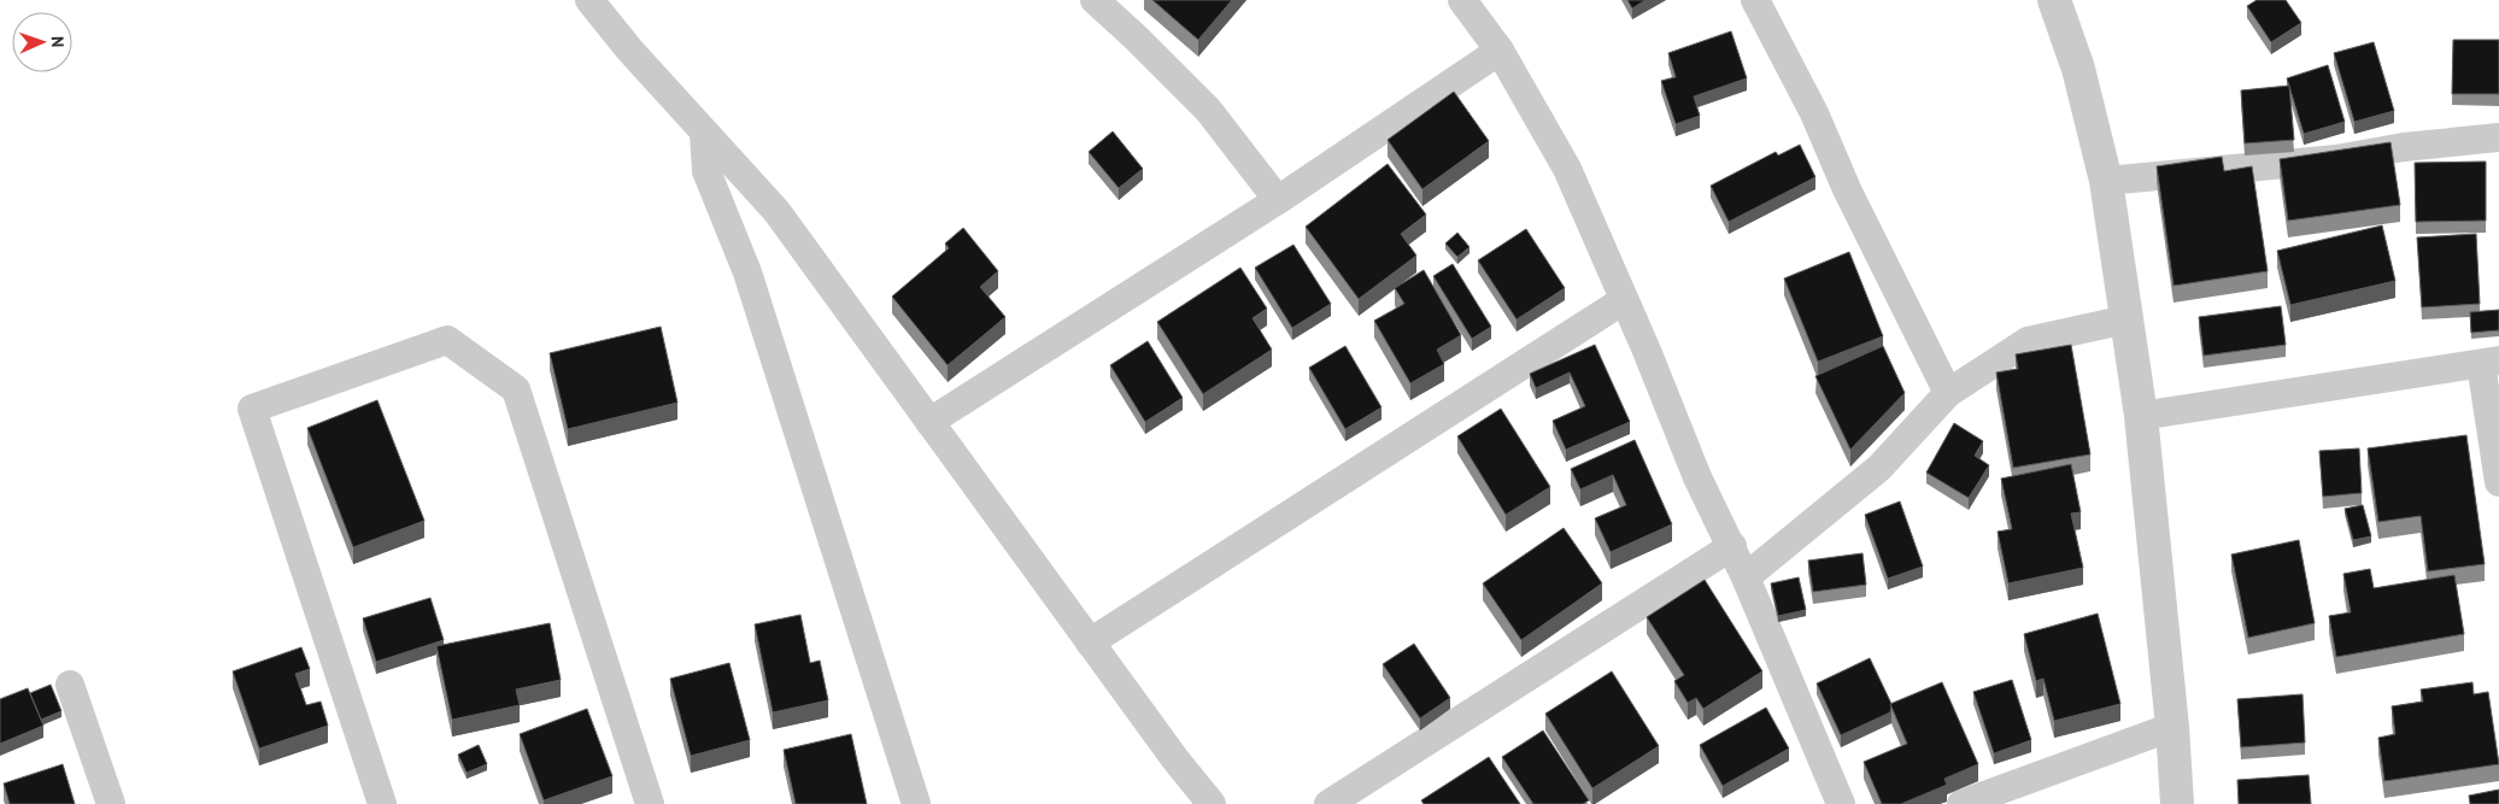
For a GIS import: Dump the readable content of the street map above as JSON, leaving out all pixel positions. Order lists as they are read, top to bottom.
{
  "north": "right"
}
